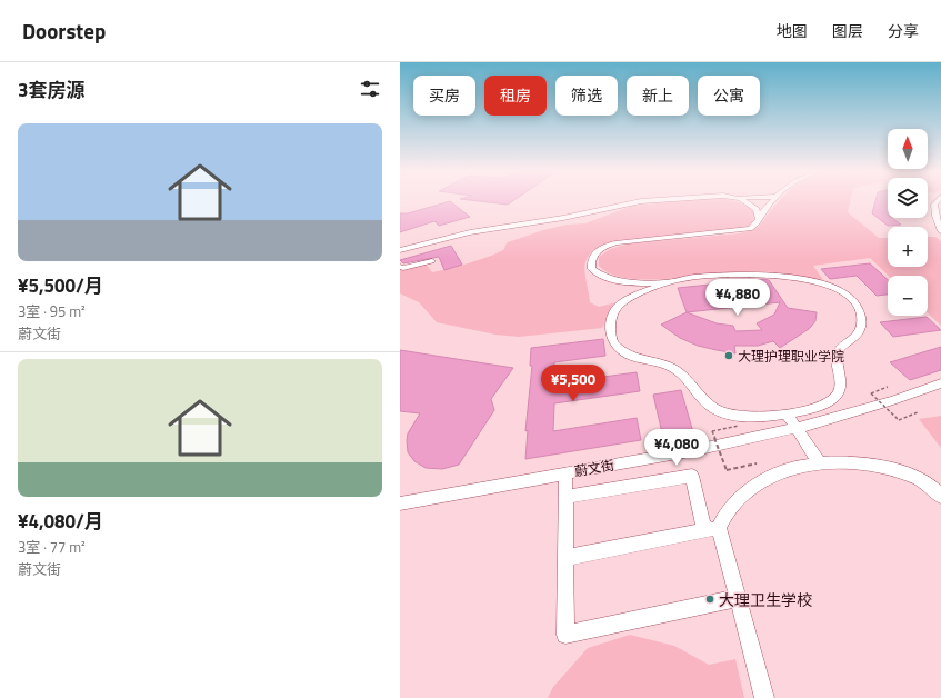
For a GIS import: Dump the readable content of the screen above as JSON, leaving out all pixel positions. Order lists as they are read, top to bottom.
{
  "streets": {
    "street": ["蔚文街"]
  },
  "places": ["大理护理职业学院", "大理卫生学校"],
  "north": "top",
  "page": {
    "header": "Doorstep",
    "nav": ["地图", "图层", "分享"],
    "heading": "3套房源",
    "chip": [
      "买房",
      "租房",
      "筛选",
      "新上",
      "公寓"
    ],
    "list": [
      {
        "name": "¥5,500/月",
        "note": "3室 · 95 m² · 蔚文街"
      },
      {
        "name": "¥4,080/月",
        "note": "3室 · 77 m² · 蔚文街"
      }
    ],
    "map_buttons": ["+", "−"],
    "price": ["¥4,880", "¥5,500", "¥4,080"]
  }
}
